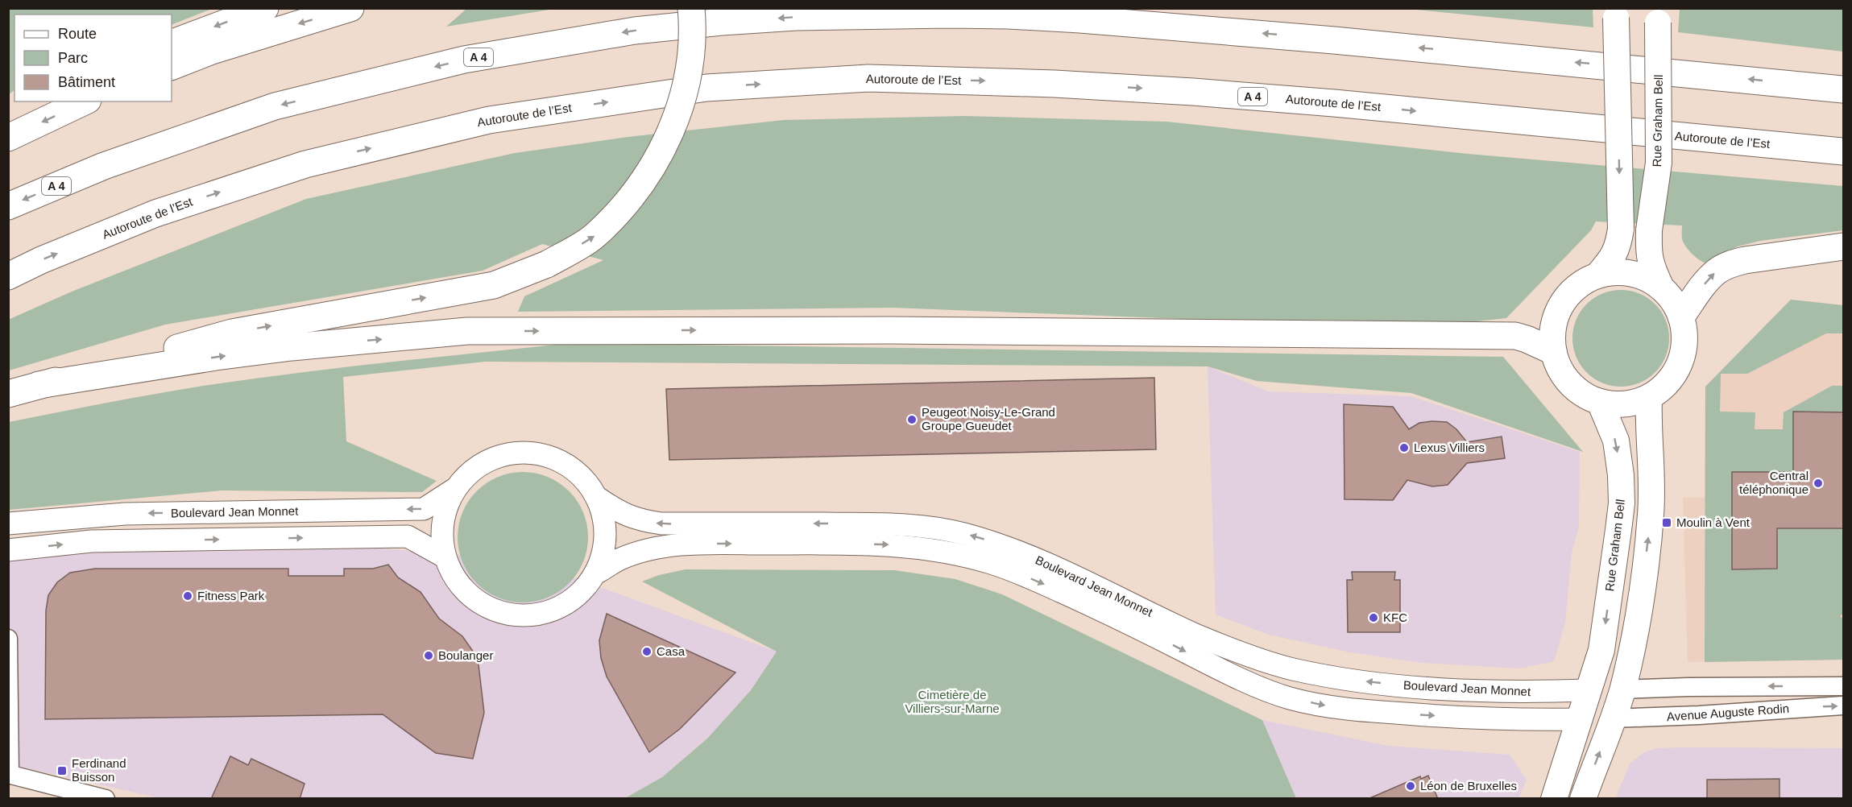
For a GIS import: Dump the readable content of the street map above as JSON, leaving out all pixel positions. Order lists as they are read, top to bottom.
{
  "streets": {
    "highway": ["A 4", "Autoroute de l’Est"],
    "main road": ["Rue Graham Bell"],
    "street": ["Boulevard Jean Monnet", "Avenue Auguste Rodin"]
  },
  "crossings": [
    ["Rue Graham Bell", "Boulevard Jean Monnet"]
  ],
  "parks": ["Cimetière de Villiers-sur-Marne"],
  "places": {
    "other": [
      "Peugeot Noisy-Le-Grand Groupe Gueudet",
      "Lexus Villiers",
      "Central téléphonique",
      "Fitness Park",
      "KFC",
      "Casa",
      "Boulanger",
      "Léon de Bruxelles"
    ],
    "transit": ["Moulin à Vent", "Ferdinand Buisson"]
  },
  "legend": ["Route", "Parc", "Bâtiment"]
}
